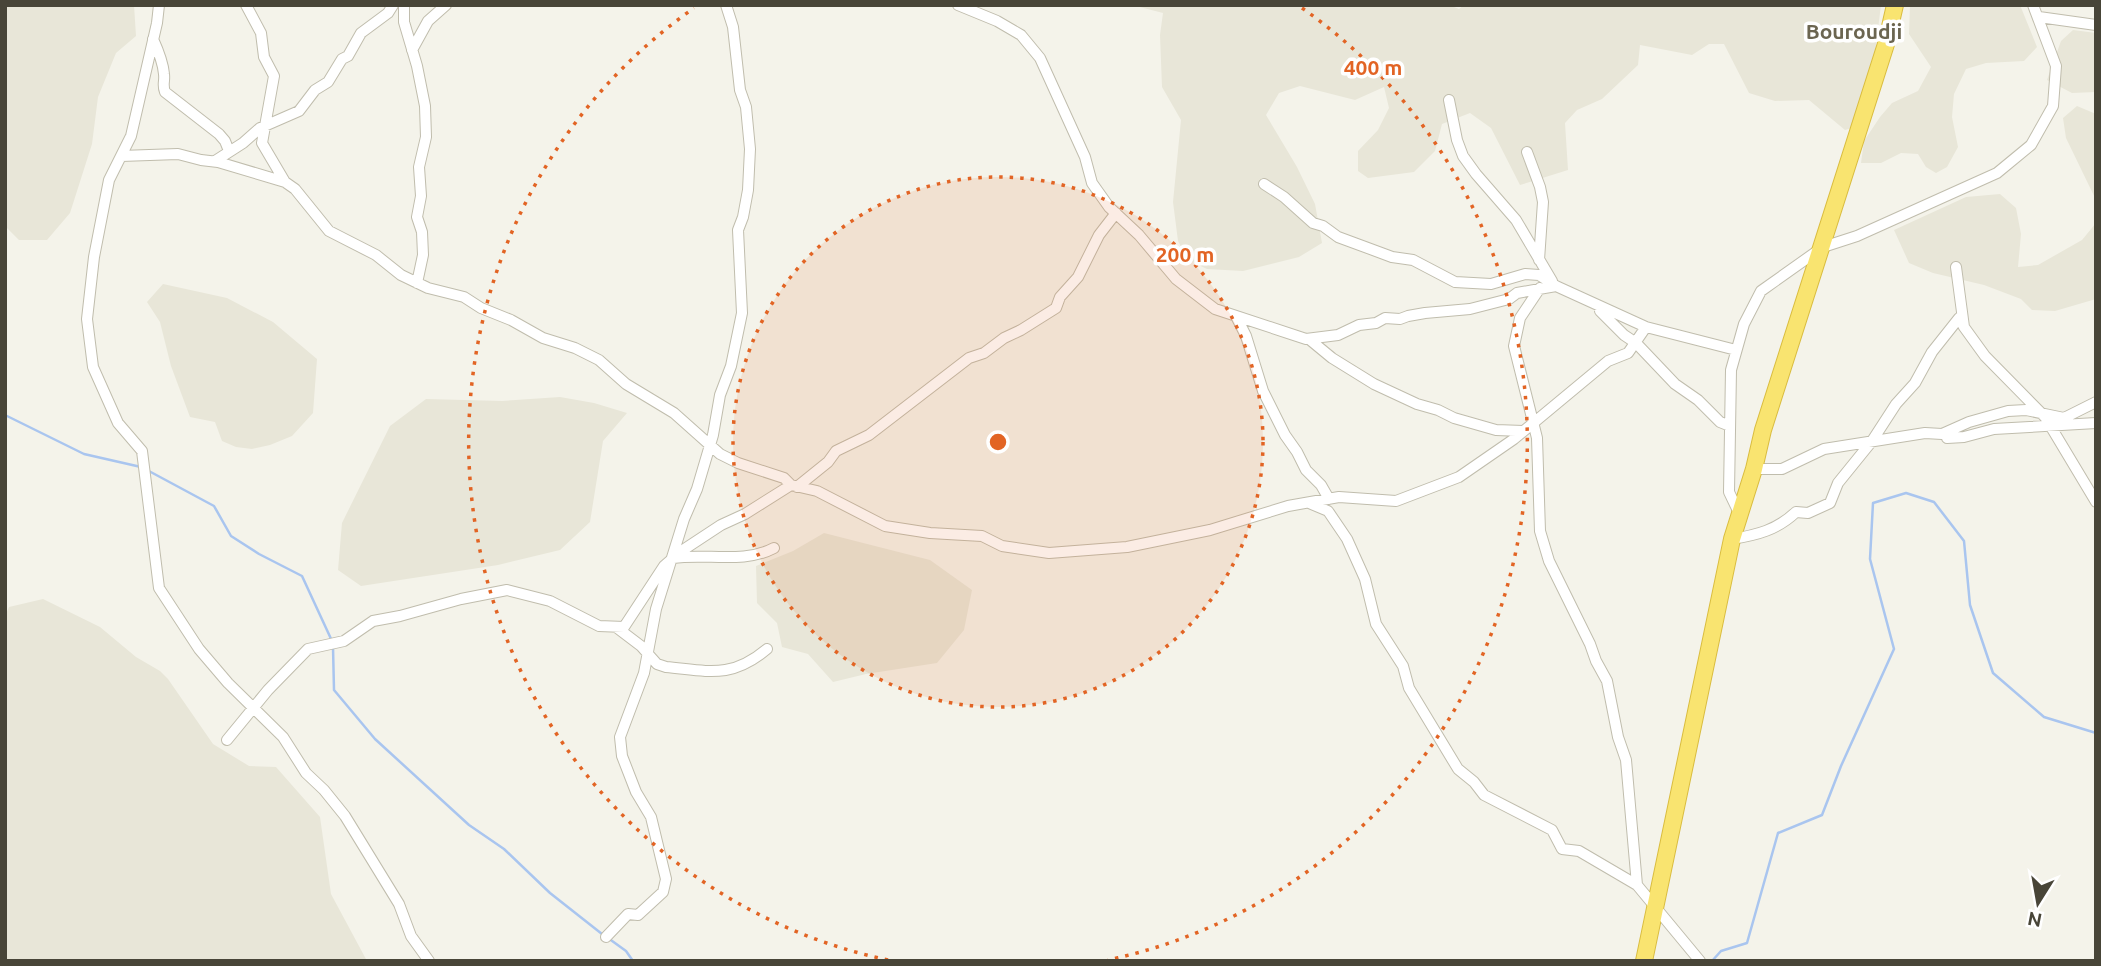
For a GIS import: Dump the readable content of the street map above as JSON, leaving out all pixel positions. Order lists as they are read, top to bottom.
{
  "districts": ["Bouroudji"],
  "north": "bottom",
  "rings": ["400 m", "200 m"]
}
